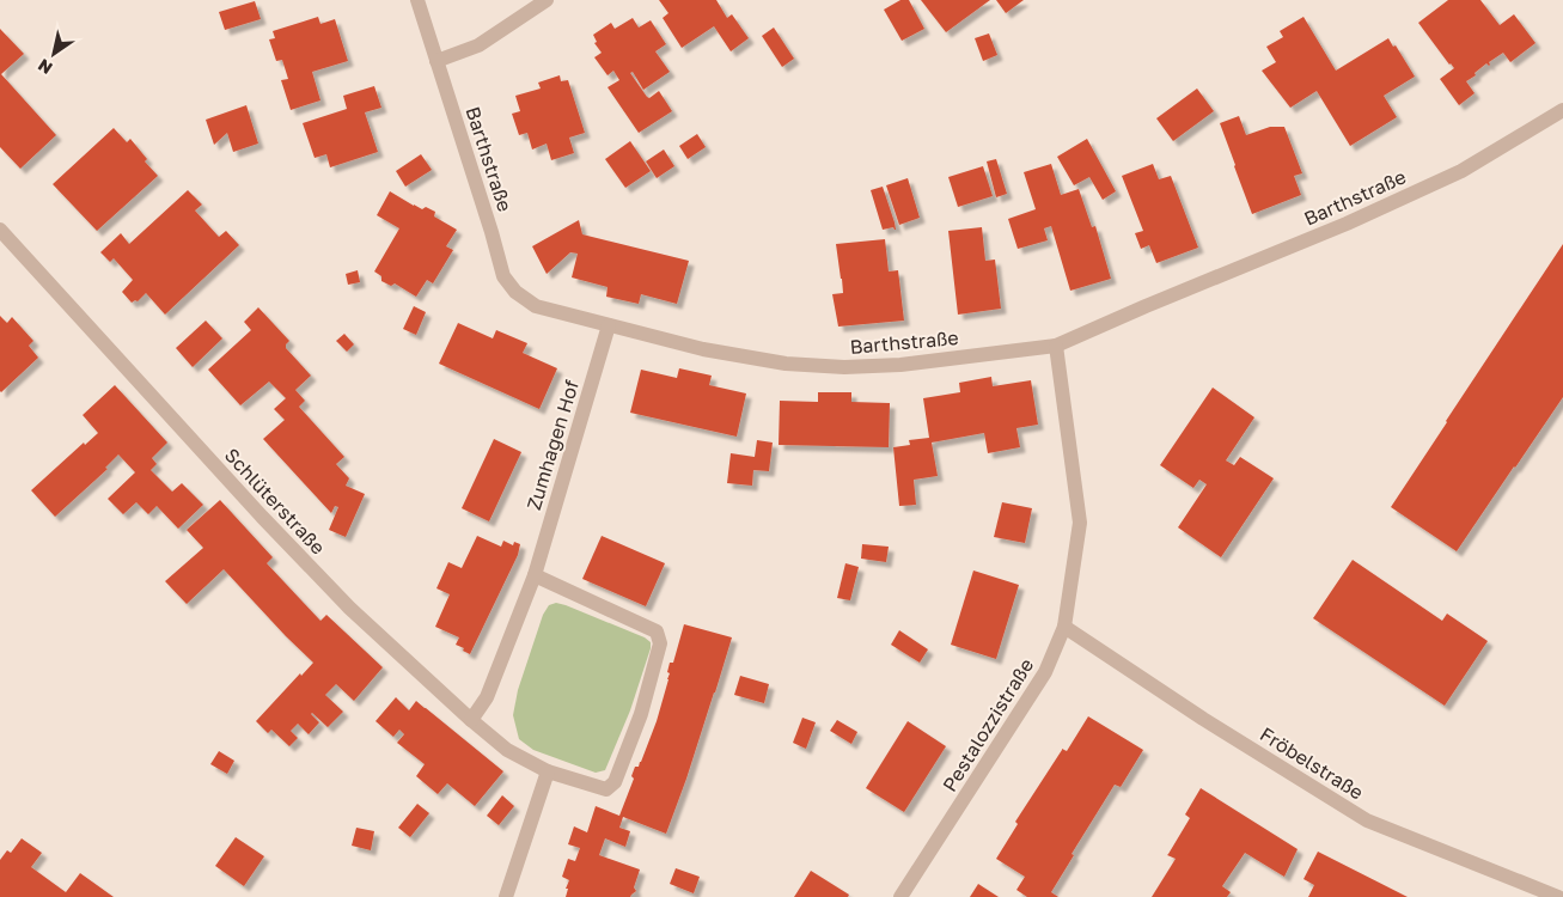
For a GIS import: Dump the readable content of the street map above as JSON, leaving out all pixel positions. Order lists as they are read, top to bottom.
{
  "streets": {
    "street": [
      "Barthstraße",
      "Zumhagen Hof",
      "Schlüterstraße",
      "Pestalozzistraße",
      "Fröbelstraße"
    ]
  },
  "crossings": [
    ["Barthstraße", "Zumhagen Hof"],
    ["Barthstraße", "Pestalozzistraße"],
    ["Zumhagen Hof", "Schlüterstraße"],
    ["Pestalozzistraße", "Fröbelstraße"]
  ],
  "north": "bottom left"
}
